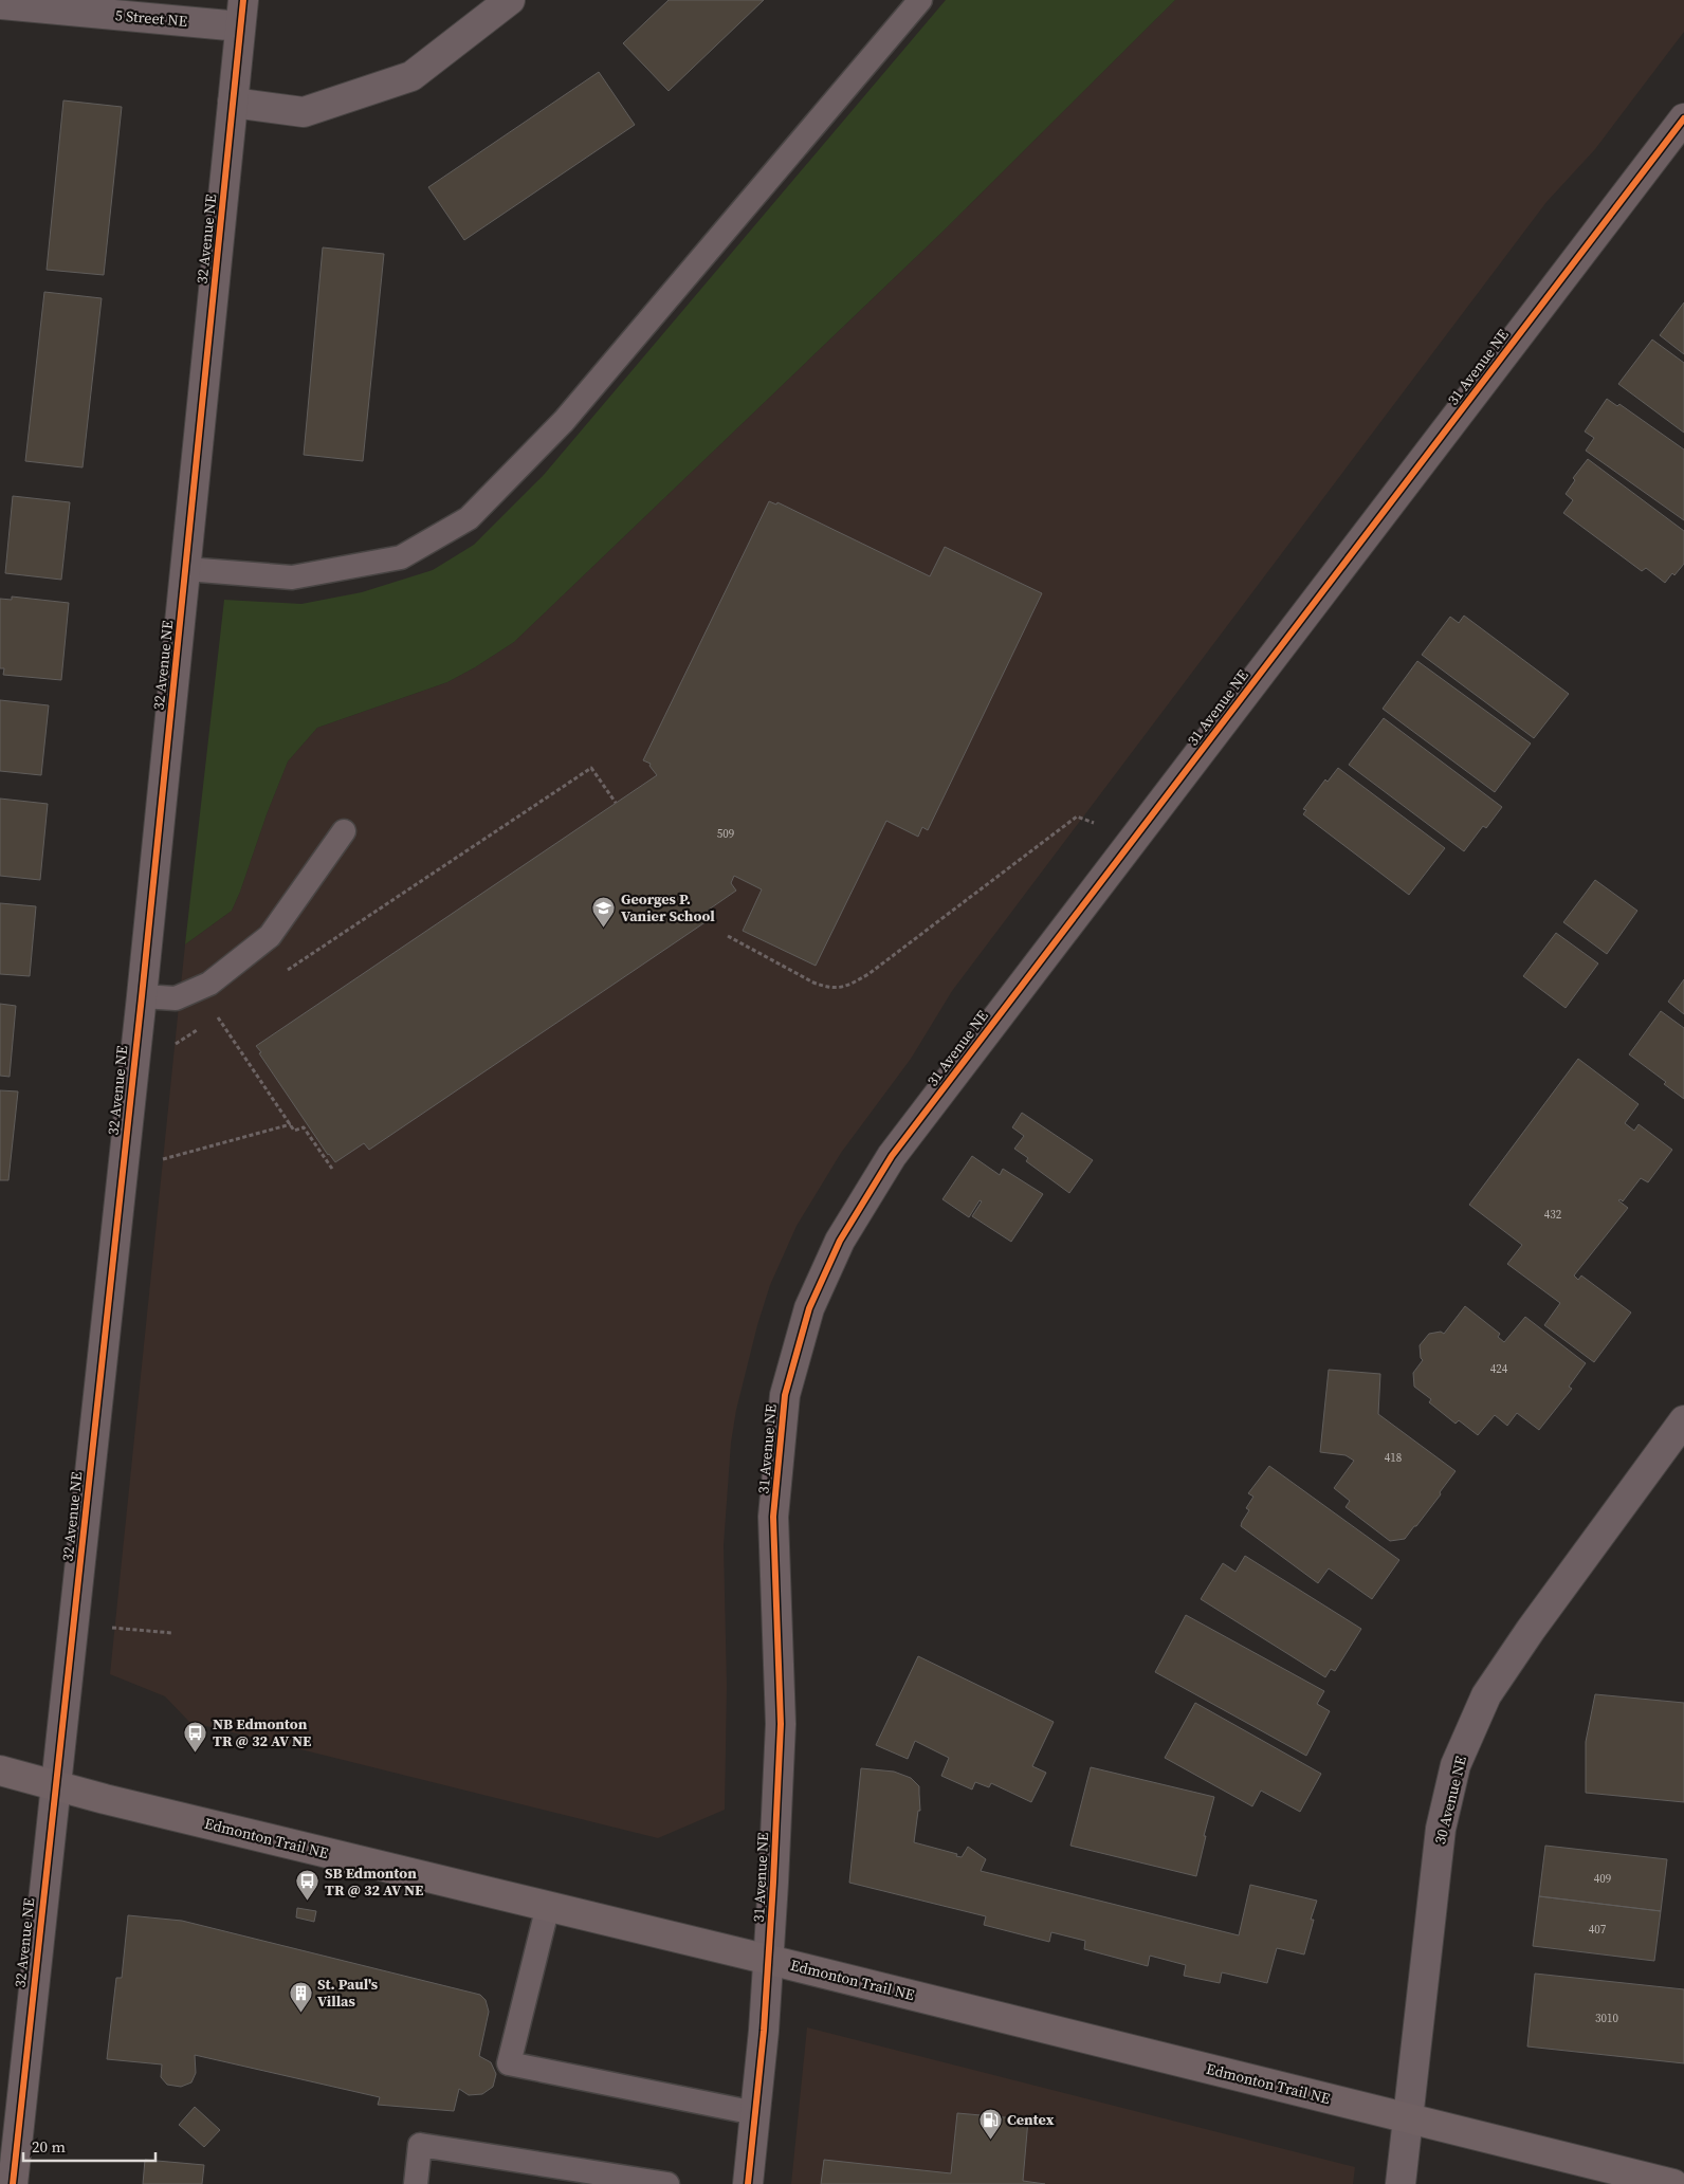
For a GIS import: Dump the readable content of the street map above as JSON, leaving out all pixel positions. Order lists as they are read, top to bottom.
{
  "streets": {
    "main road": ["Edmonton Trail NE"],
    "street": [
      "5 Street NE",
      "32 Avenue NE",
      "31 Avenue NE",
      "30 Avenue NE"
    ]
  },
  "crossings": [
    ["5 Street NE", "32 Avenue NE"],
    ["32 Avenue NE", "Edmonton Trail NE"],
    ["31 Avenue NE", "Edmonton Trail NE"],
    ["30 Avenue NE", "Edmonton Trail NE"]
  ],
  "places": {
    "school or university": ["Georges P. Vanier School"],
    "bus stop": ["NB Edmonton TR @ 32 AV NE", "SB Edmonton TR @ 32 AV NE"],
    "building": ["St. Paul's Villas"],
    "fuel station": ["Centex"]
  },
  "house_numbers": [
    "509",
    "432",
    "424",
    "418",
    "409",
    "407",
    "3010"
  ],
  "scale_bar": "20 m"
}
